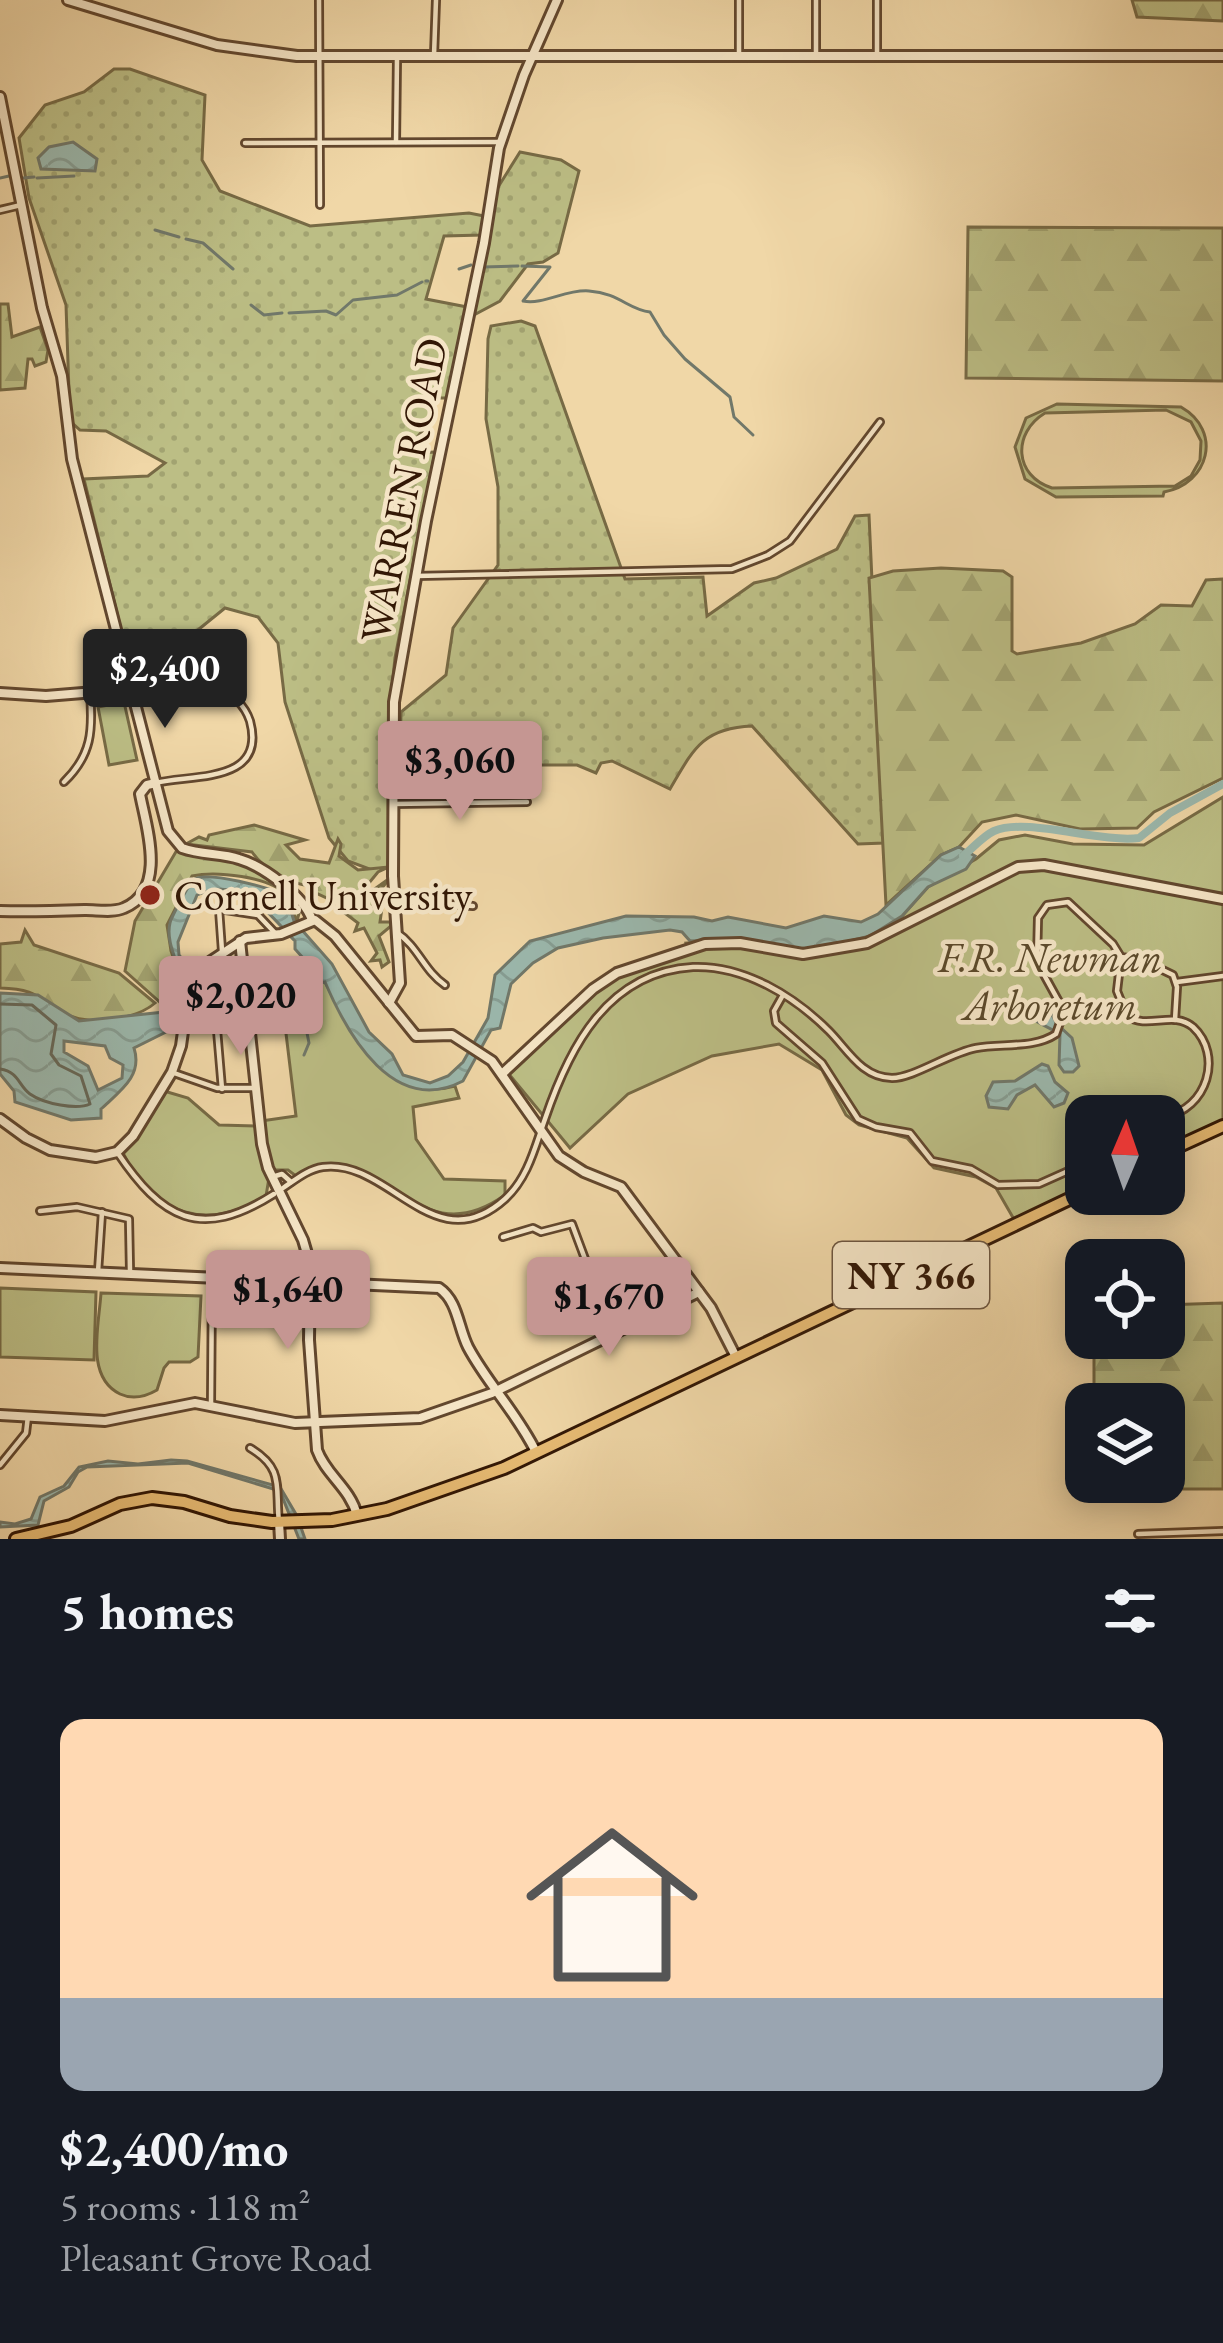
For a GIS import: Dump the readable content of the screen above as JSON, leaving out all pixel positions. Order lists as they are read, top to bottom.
{
  "streets": {
    "main road": ["NY 366"],
    "street": ["WARREN ROAD"]
  },
  "parks": ["F.R. Newman Arboretum"],
  "places": ["Cornell University"],
  "north": "top",
  "page": {
    "price": [
      "$2,400",
      "$3,060",
      "$2,020",
      "$1,640",
      "$1,670"
    ],
    "heading": "5 homes",
    "list": [
      {
        "name": "$2,400/mo",
        "note": "5 rooms · 118 m² · Pleasant Grove Road"
      }
    ]
  }
}
